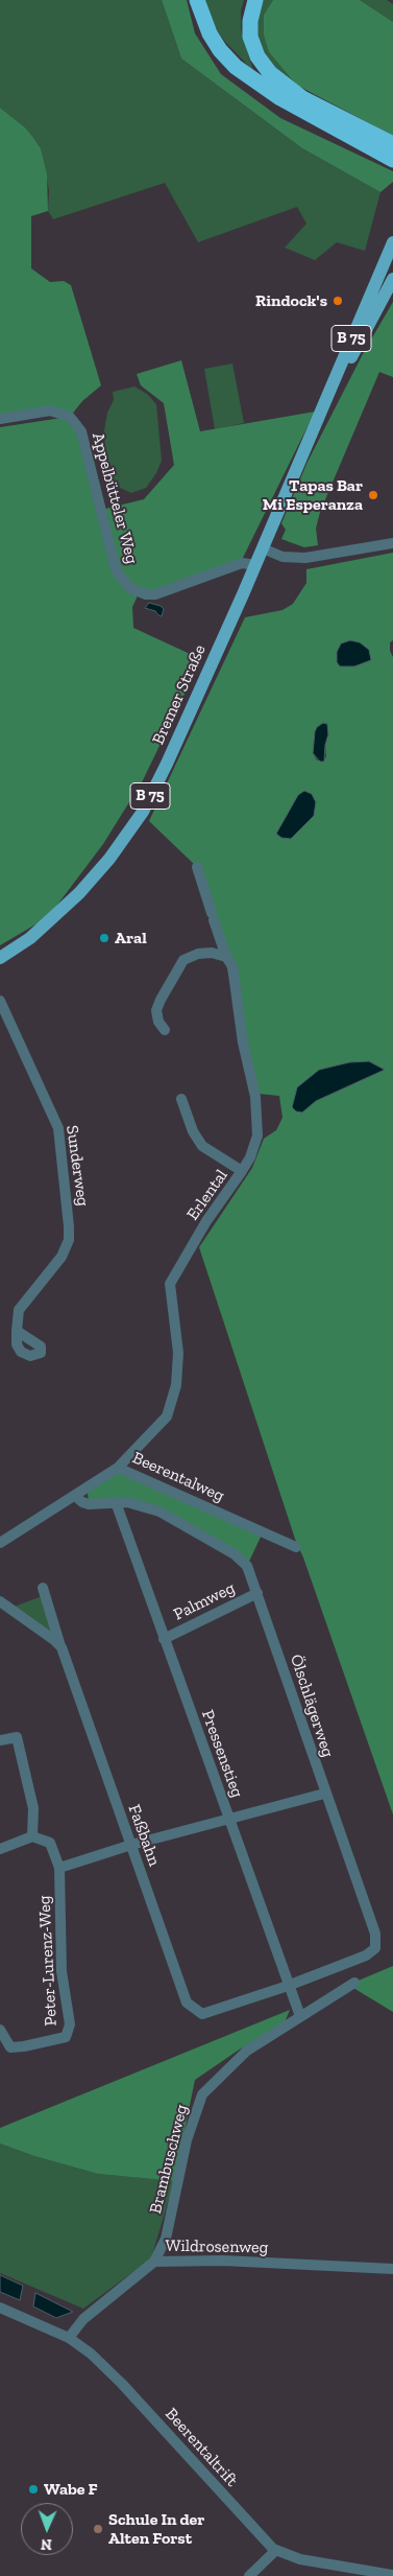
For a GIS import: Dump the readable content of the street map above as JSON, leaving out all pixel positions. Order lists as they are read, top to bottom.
{
  "streets": {
    "main road": ["B 75", "Bremer Straße"],
    "street": [
      "Appelbütteler Weg",
      "Sunderweg",
      "Erlental",
      "Beerentalweg",
      "Palmweg",
      "Ölschlägerweg",
      "Pressenstieg",
      "Faßbahn",
      "Peter-Lurenz-Weg",
      "Brambuschweg",
      "Wildrosenweg",
      "Beerentaltrift"
    ]
  },
  "crossings": [
    ["Appelbütteler Weg", "Bremer Straße"],
    ["Erlental", "Beerentalweg"],
    ["Beerentalweg", "Ölschlägerweg"],
    ["Palmweg", "Ölschlägerweg"],
    ["Palmweg", "Pressenstieg"],
    ["Ölschlägerweg", "Pressenstieg"],
    ["Ölschlägerweg", "Faßbahn"],
    ["Pressenstieg", "Faßbahn"],
    ["Pressenstieg", "Brambuschweg"],
    ["Brambuschweg", "Wildrosenweg"],
    ["Wildrosenweg", "Beerentaltrift"]
  ],
  "places": [
    "Rindock's",
    "Tapas Bar Mi Esperanza",
    "Aral",
    "Wabe F",
    "Schule In der Alten Forst"
  ],
  "north": "bottom"
}
